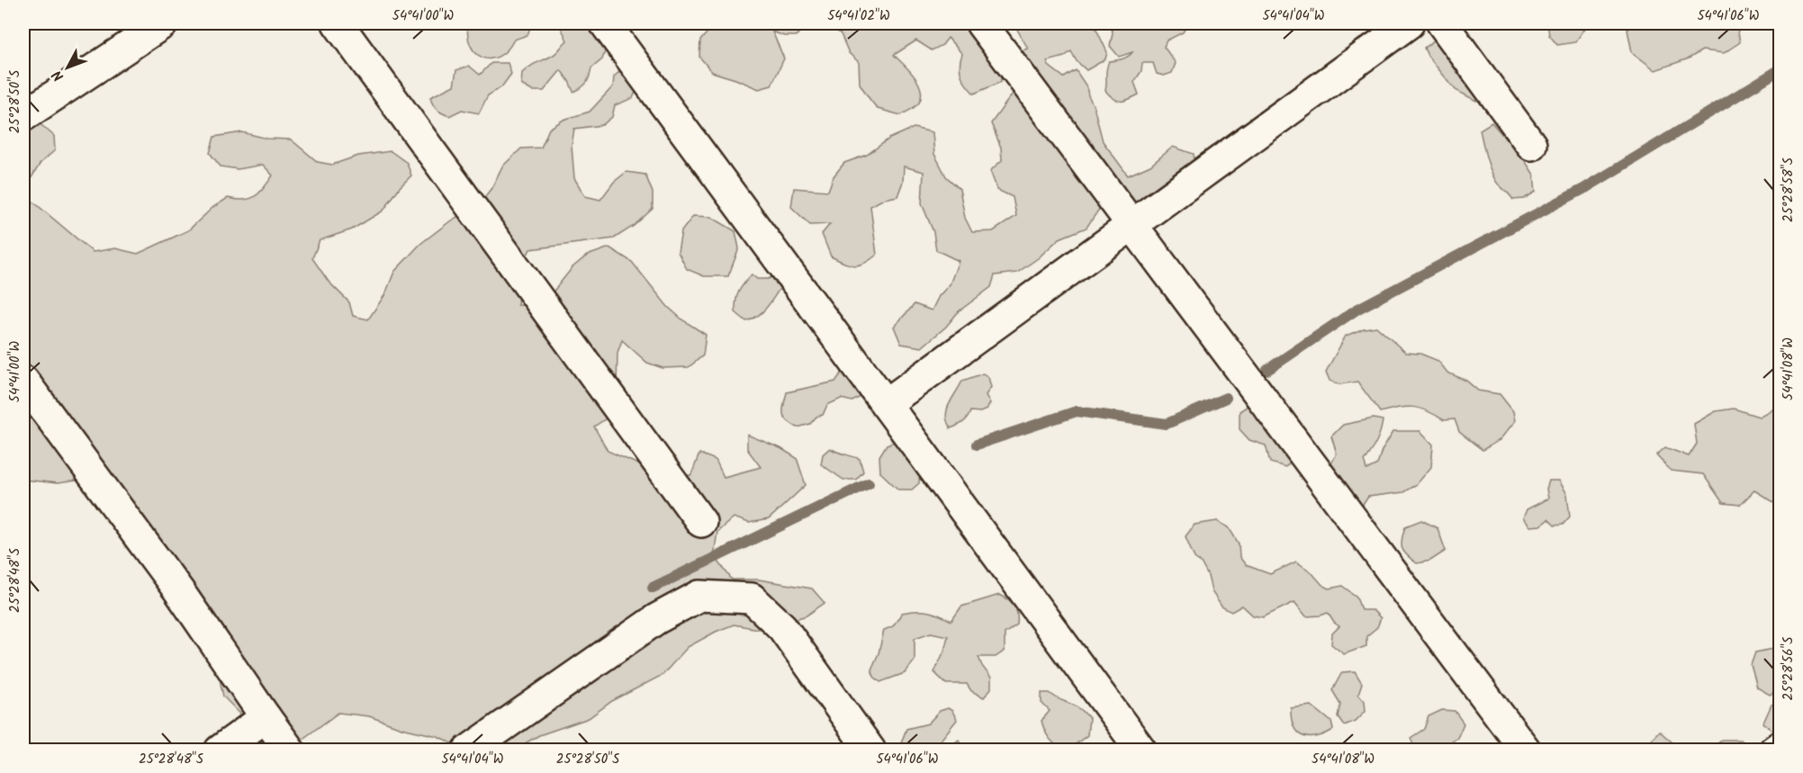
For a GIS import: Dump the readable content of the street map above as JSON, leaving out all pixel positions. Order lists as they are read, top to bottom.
{
  "north": "bottom left",
  "coordinates": [
    "54°41'00\"W",
    "54°41'02\"W",
    "54°41'04\"W",
    "54°41'06\"W",
    "25°28'50\"S",
    "25°28'58\"S",
    "54°41'08\"W",
    "25°28'48\"S",
    "25°28'56\"S"
  ]
}
